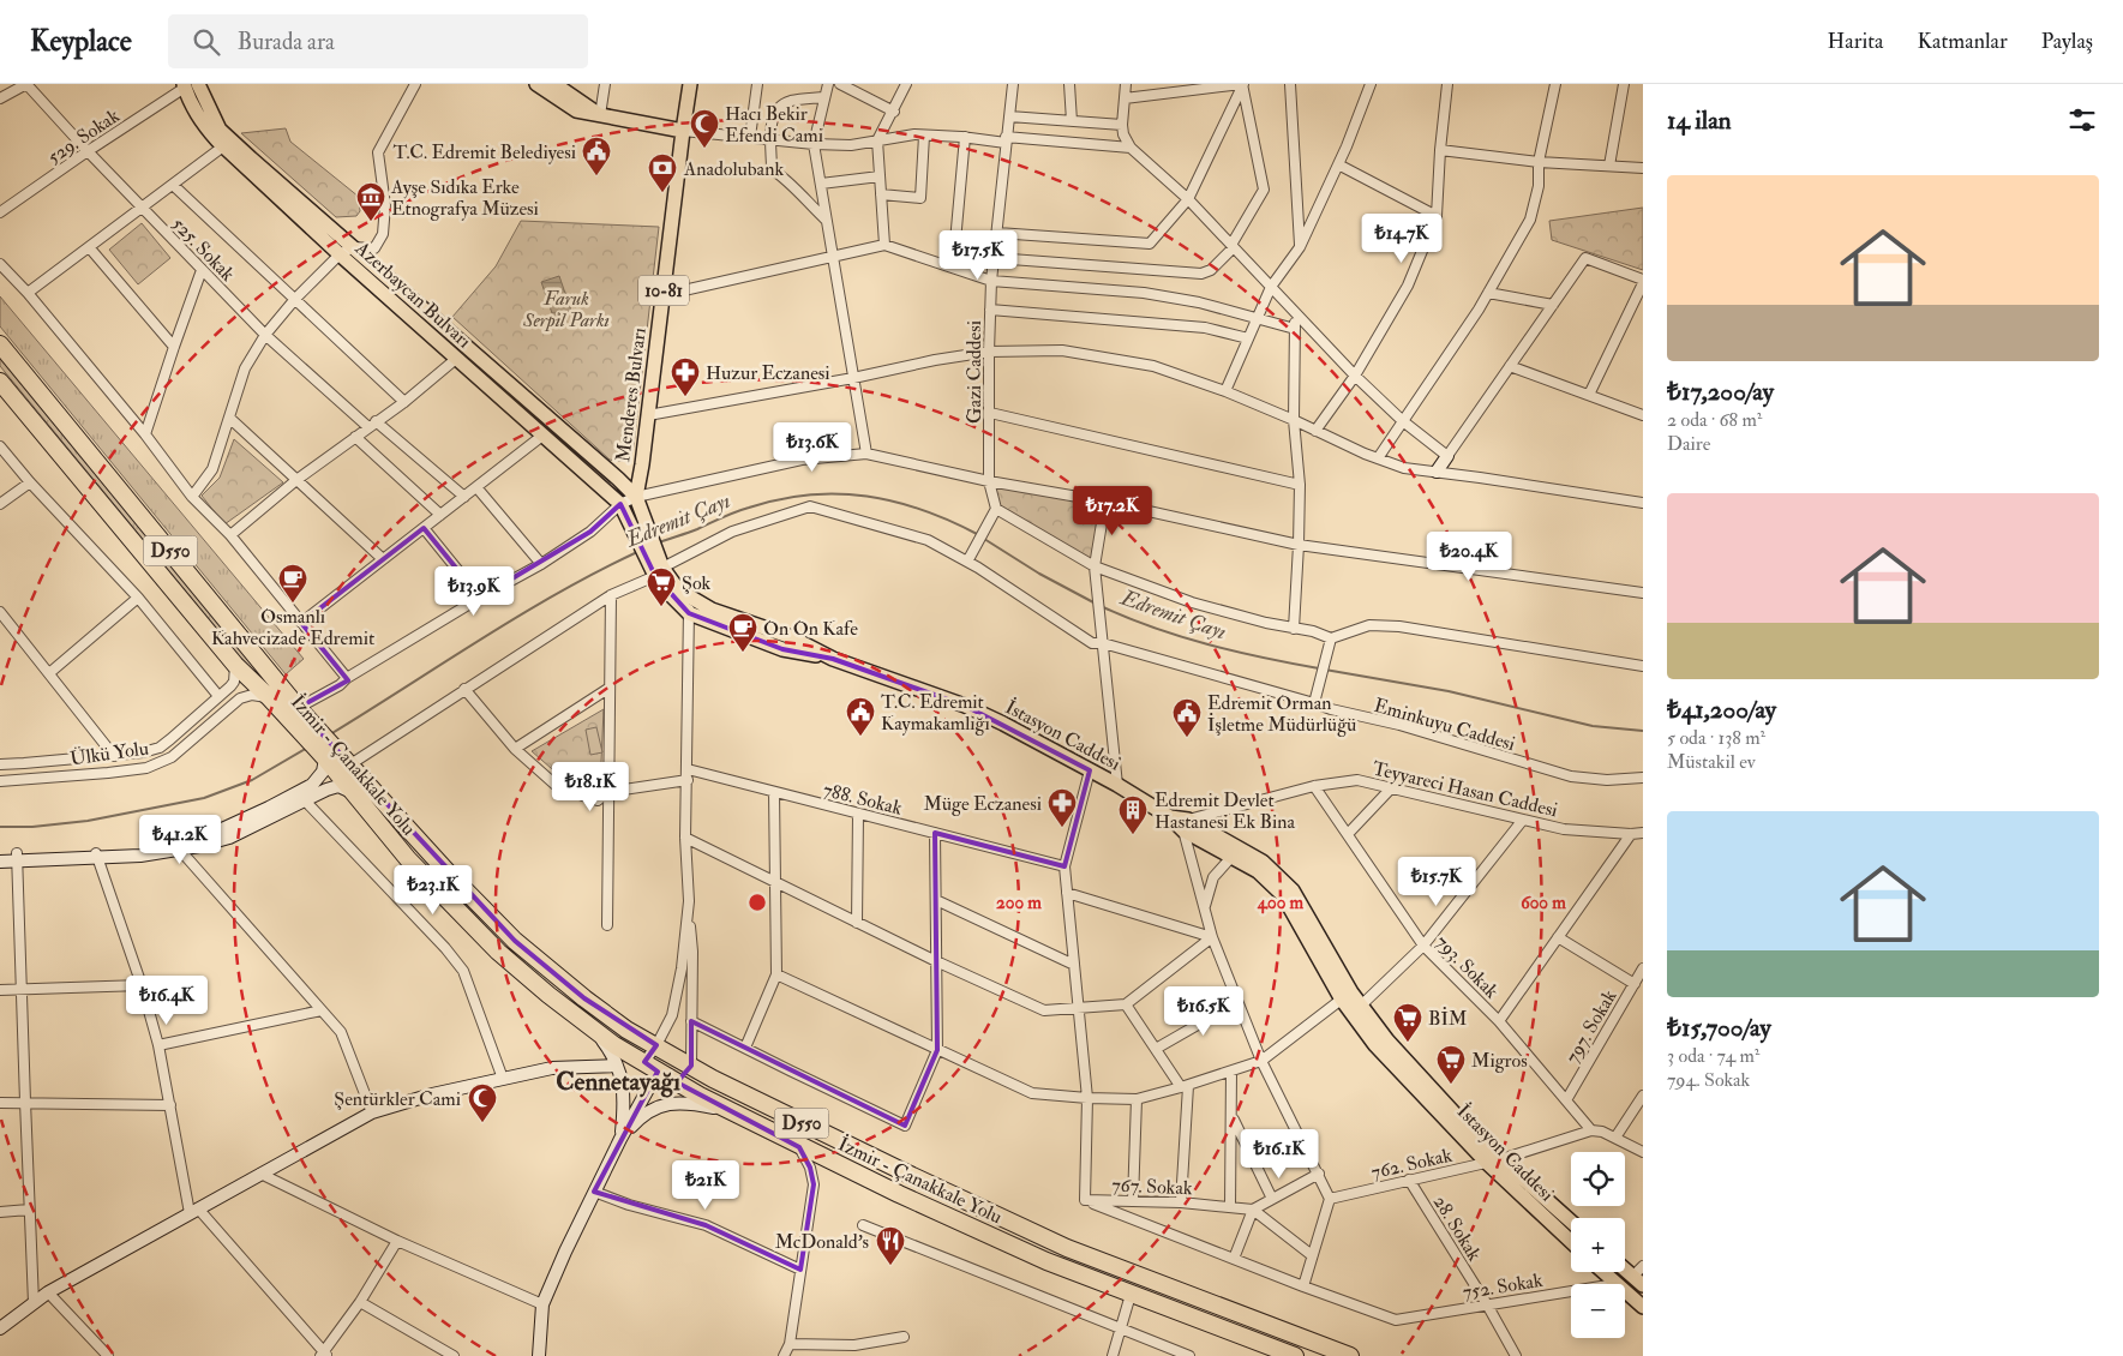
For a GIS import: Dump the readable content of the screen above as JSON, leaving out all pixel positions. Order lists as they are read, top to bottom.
{
  "streets": {
    "highway": ["D550", "İzmir - Çanakkale Yolu"],
    "main road": [
      "10-81",
      "Azerbaycan Bulvarı",
      "Menderes Bulvarı",
      "İstasyon Caddesi"
    ],
    "street": [
      "529. Sokak",
      "525. Sokak",
      "Gazi Caddesi",
      "Eminkuyu Caddesi",
      "Ülkü Yolu",
      "Teyyareci Hasan Caddesi",
      "788. Sokak",
      "793. Sokak",
      "797. Sokak",
      "762. Sokak",
      "767. Sokak",
      "28. Sokak",
      "752. Sokak"
    ]
  },
  "crossings": [
    ["529. Sokak", "525. Sokak"],
    ["529. Sokak", "Azerbaycan Bulvarı"],
    ["Azerbaycan Bulvarı", "Menderes Bulvarı"],
    ["Eminkuyu Caddesi", "İstasyon Caddesi"],
    ["Eminkuyu Caddesi", "İzmir - Çanakkale Yolu"],
    ["İstasyon Caddesi", "Teyyareci Hasan Caddesi"],
    ["İstasyon Caddesi", "762. Sokak"],
    ["Ülkü Yolu", "İzmir - Çanakkale Yolu"],
    ["Teyyareci Hasan Caddesi", "793. Sokak"],
    ["793. Sokak", "797. Sokak"],
    ["793. Sokak", "762. Sokak"],
    ["762. Sokak", "28. Sokak"],
    ["28. Sokak", "752. Sokak"]
  ],
  "districts": ["Cennetayağı"],
  "water": ["Edremit Çayı"],
  "parks": ["Faruk Serpil Parkı"],
  "places": {
    "mosque": ["Hacı Bekir Efendi Cami", "Şentürkler Cami"],
    "public building": ["T.C. Edremit Belediyesi", "T.C. Edremit Kaymakamlığı", "Edremit Orman İşletme Müdürlüğü"],
    "bank": ["Anadolubank"],
    "museum": ["Ayşe Sıdıka Erke Etnografya Müzesi"],
    "pharmacy": ["Huzur Eczanesi", "Müge Eczanesi"],
    "cafe": ["Osmanlı Kahvecizade Edremit", "On On Kafe"],
    "supermarket": ["Şok", "BİM", "Migros"],
    "building": ["Edremit Devlet Hastanesi Ek Bina"],
    "restaurant": ["McDonald's"]
  },
  "page": {
    "header": "Keyplace",
    "search": "Burada ara",
    "nav": ["Harita", "Katmanlar", "Paylaş"],
    "heading": "14 ilan",
    "list": [
      {
        "name": "₺17,200/ay",
        "note": "2 oda · 68 m² · Daire"
      },
      {
        "name": "₺41,200/ay",
        "note": "5 oda · 138 m² · Müstakil ev"
      },
      {
        "name": "₺15,700/ay",
        "note": "3 oda · 74 m² · 794. Sokak"
      }
    ],
    "price": [
      "₺14.7K",
      "₺17.5K",
      "₺13.6K",
      "₺17.2K",
      "₺20.4K",
      "₺13.9K",
      "₺18.1K",
      "₺41.2K",
      "₺15.7K",
      "₺23.1K",
      "₺16.4K",
      "₺16.5K",
      "₺16.1K",
      "₺21K"
    ],
    "map_buttons": ["+", "−"]
  },
  "rings": ["200 m", "400 m", "600 m"]
}
